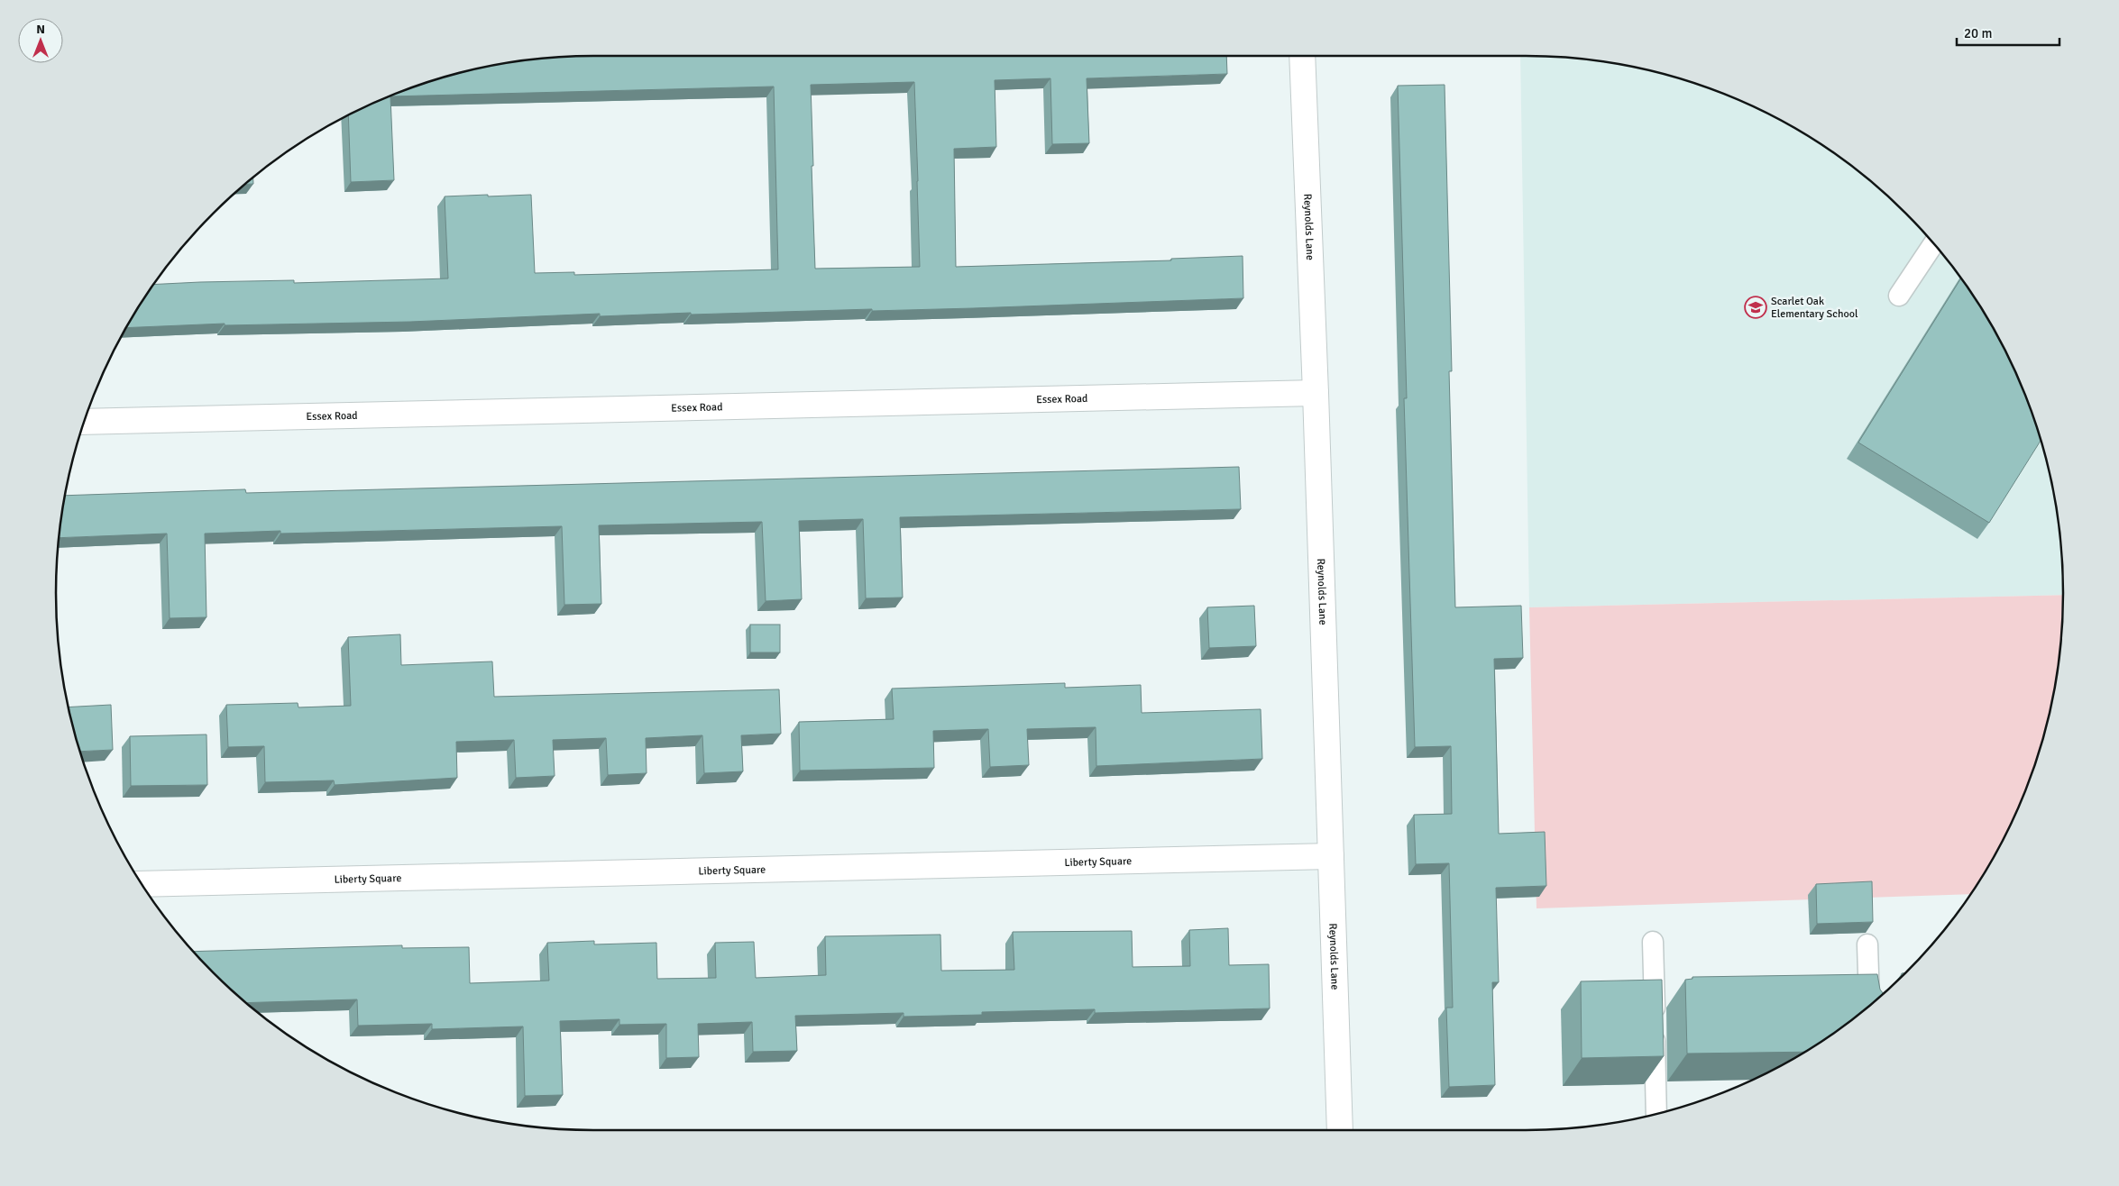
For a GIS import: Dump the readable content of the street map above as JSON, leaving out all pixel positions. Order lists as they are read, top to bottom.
{
  "streets": {
    "street": ["Reynolds Lane", "Essex Road", "Liberty Square"]
  },
  "crossings": [
    ["Reynolds Lane", "Essex Road"],
    ["Reynolds Lane", "Liberty Square"]
  ],
  "places": {
    "school or university": ["Scarlet Oak Elementary School"]
  },
  "scale_bar": "20 m",
  "north": "top"
}
